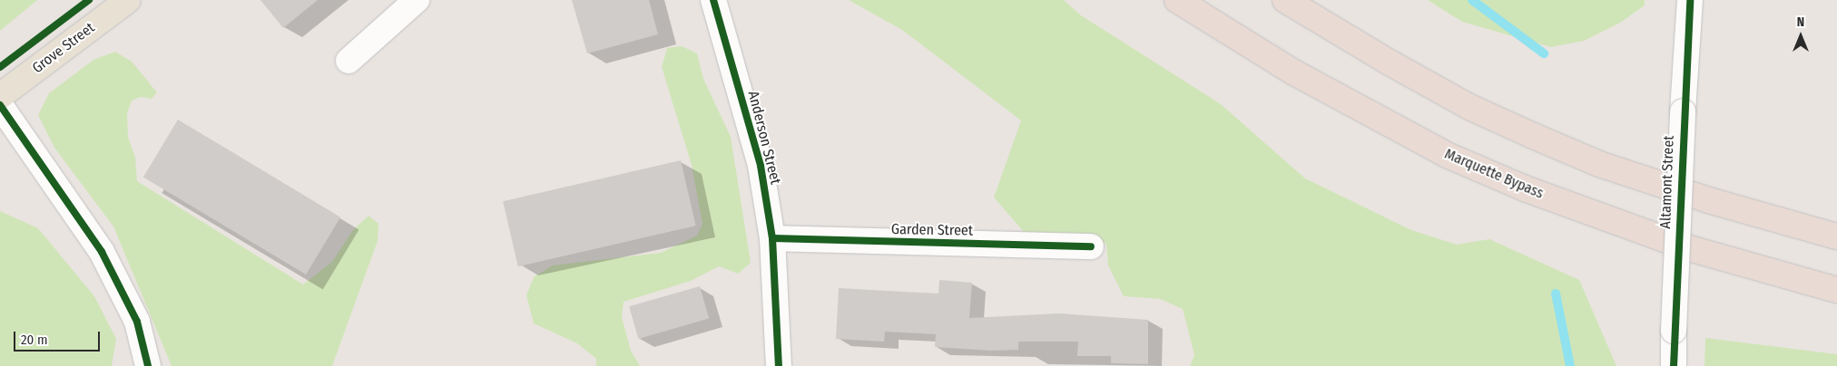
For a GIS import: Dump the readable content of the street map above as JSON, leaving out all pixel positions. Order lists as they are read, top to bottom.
{
  "streets": {
    "highway": ["Marquette Bypass"],
    "main road": ["Grove Street"],
    "street": ["Anderson Street", "Altamont Street", "Garden Street"]
  },
  "crossings": [
    ["Anderson Street", "Garden Street"]
  ],
  "scale_bar": "20 m",
  "north": "top"
}
